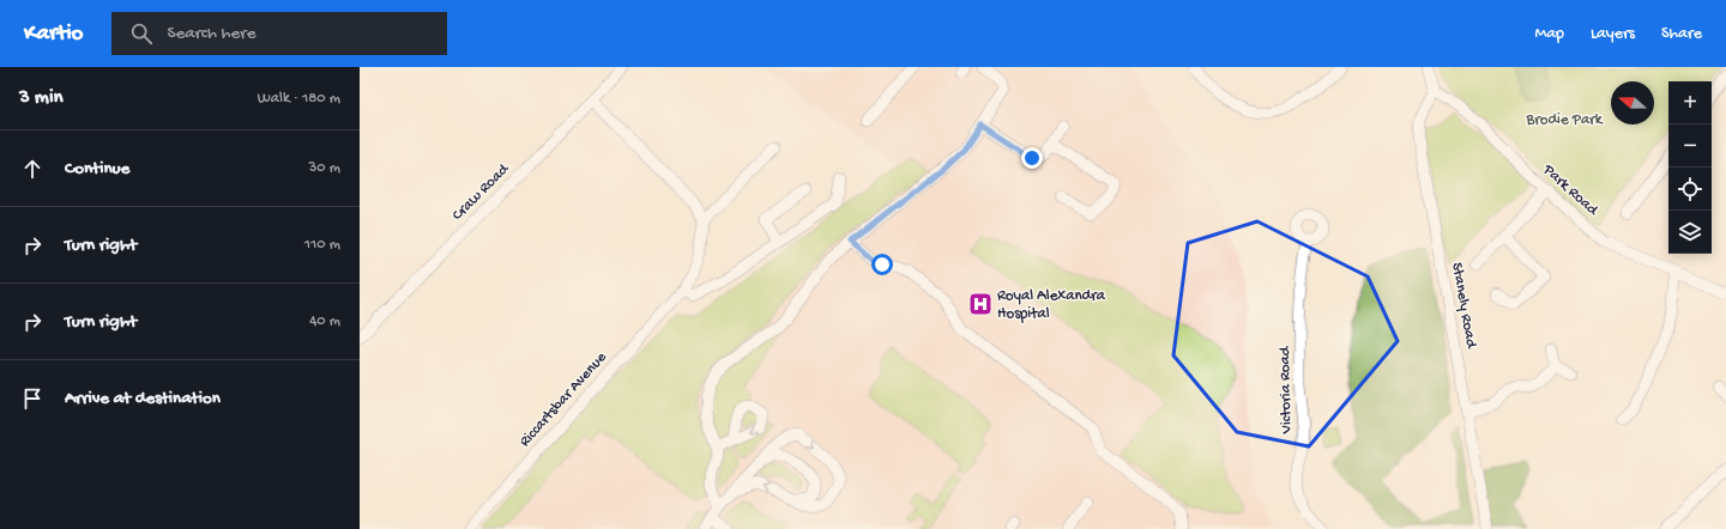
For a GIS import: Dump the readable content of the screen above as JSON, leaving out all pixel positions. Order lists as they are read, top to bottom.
{
  "streets": {
    "street": [
      "Park Road",
      "Craw Road",
      "Stanely Road",
      "Victoria Road",
      "Riccartsbar Avenue"
    ]
  },
  "crossings": [
    ["Park Road", "Stanely Road"]
  ],
  "parks": ["Brodie Park"],
  "places": {
    "hospital": ["Royal Alexandra Hospital"]
  },
  "north": "left",
  "page": {
    "header": "Kartio",
    "search": "Search here",
    "nav": ["Map", "Layers", "Share"],
    "heading": ["3 min", "Walk · 180 m"],
    "map_buttons": ["+", "−"],
    "list": [
      ["Continue", "30 m"],
      ["Turn right", "110 m"],
      ["Turn right", "40 m"],
      "Arrive at destination"
    ]
  }
}
